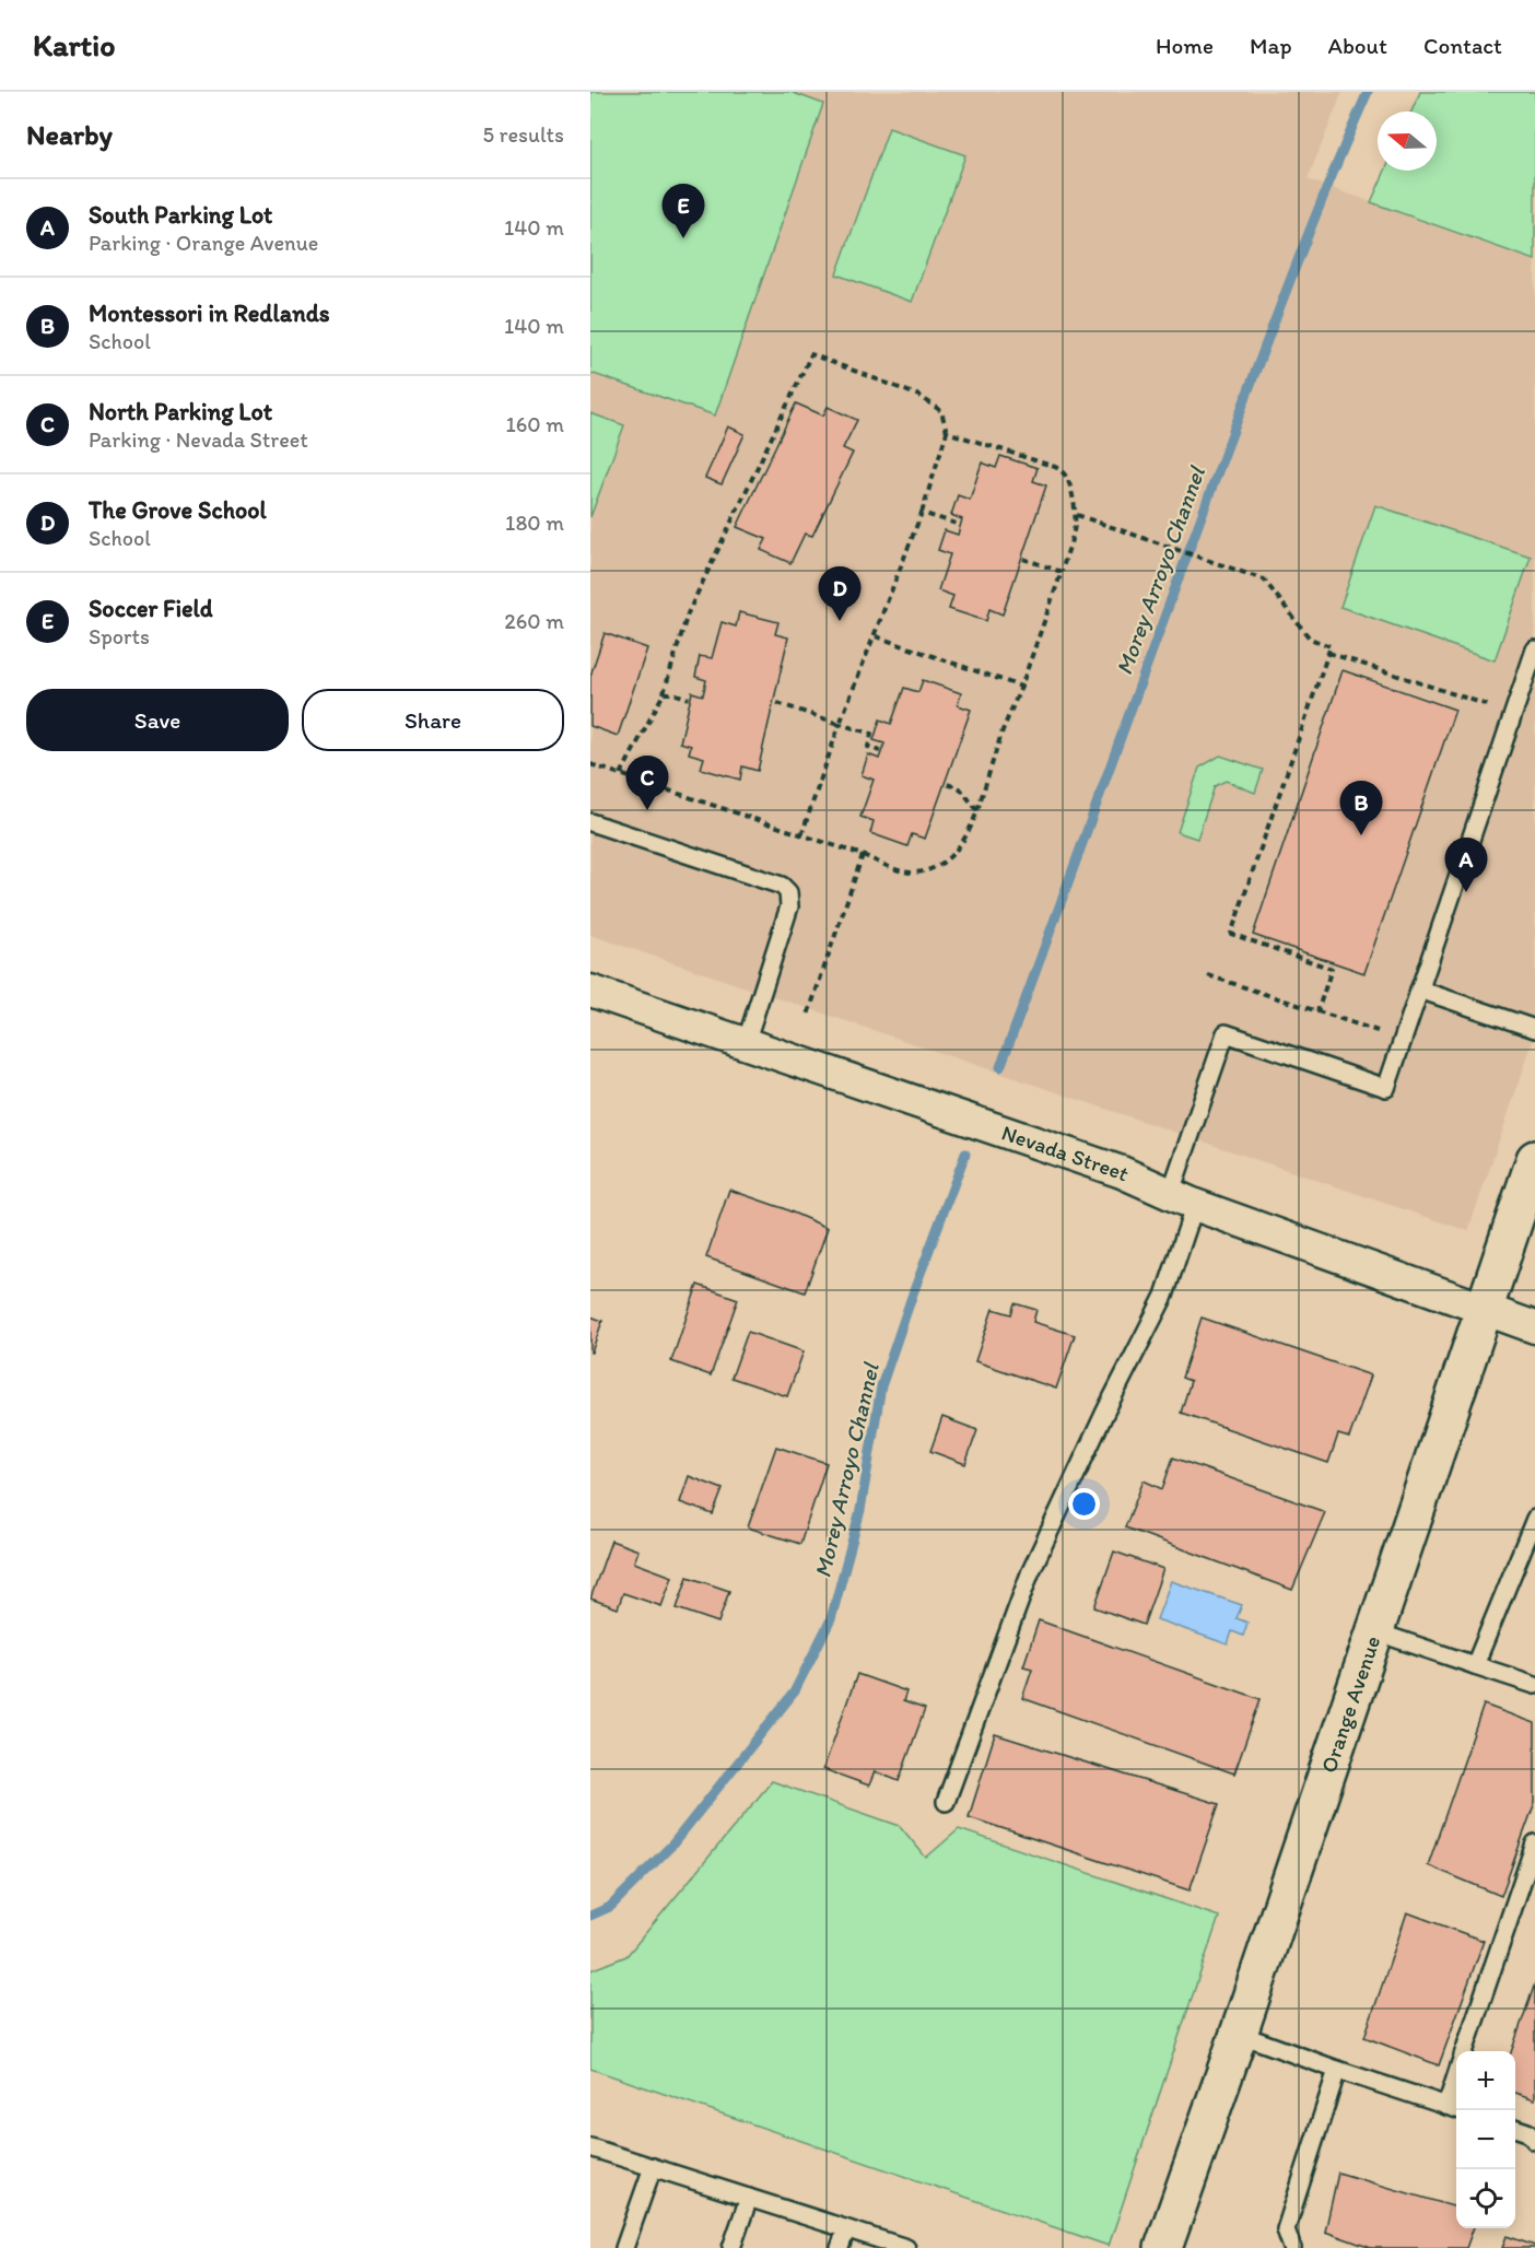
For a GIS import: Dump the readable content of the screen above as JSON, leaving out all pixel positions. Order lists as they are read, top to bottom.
{
  "streets": {
    "street": ["Nevada Street", "Orange Avenue"]
  },
  "crossings": [
    ["Nevada Street", "Orange Avenue"]
  ],
  "water": ["Morey Arroyo Channel"],
  "north": "left",
  "page": {
    "header": "Kartio",
    "nav": [
      "Home",
      "Map",
      "About",
      "Contact"
    ],
    "heading": ["Nearby", "5 results"],
    "list": [
      {
        "mark": "A",
        "name": "South Parking Lot",
        "note": "Parking · Orange Avenue",
        "value": "140 m"
      },
      {
        "mark": "B",
        "name": "Montessori in Redlands",
        "note": "School",
        "value": "140 m"
      },
      {
        "mark": "C",
        "name": "North Parking Lot",
        "note": "Parking · Nevada Street",
        "value": "160 m"
      },
      {
        "mark": "D",
        "name": "The Grove School",
        "note": "School",
        "value": "180 m"
      },
      {
        "mark": "E",
        "name": "Soccer Field",
        "note": "Sports",
        "value": "260 m"
      }
    ],
    "pins": [
      "E",
      "D",
      "C",
      "B",
      "A"
    ],
    "buttons": ["Save", "Share"],
    "map_buttons": ["+", "−"]
  }
}
